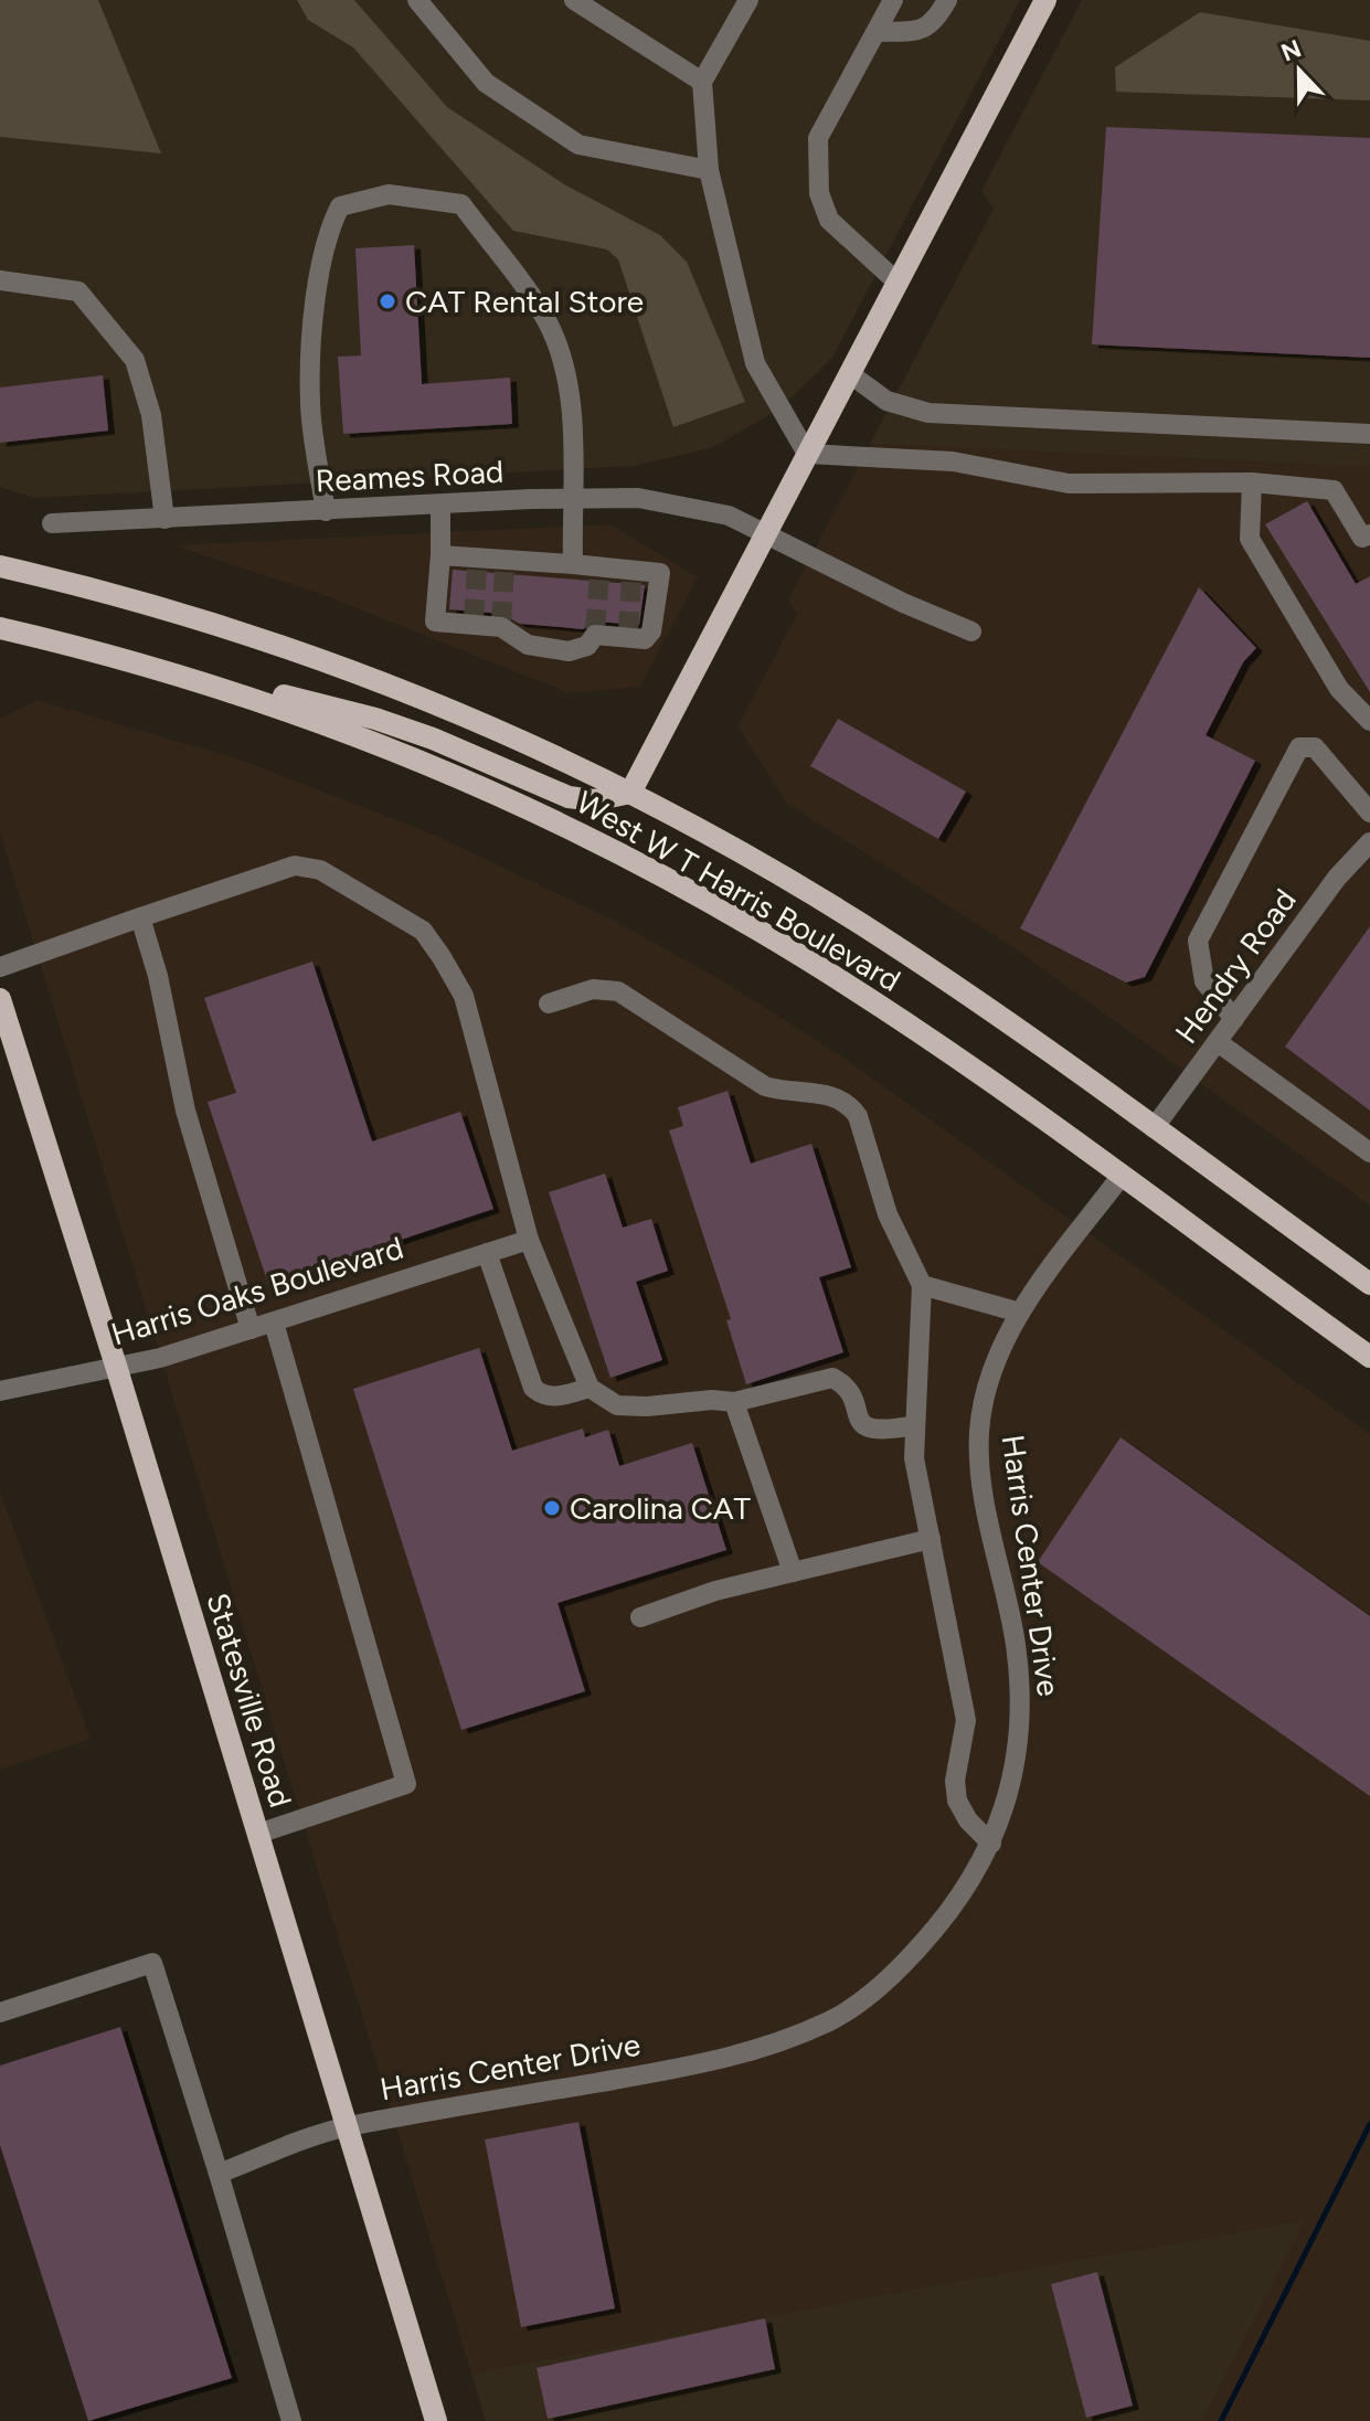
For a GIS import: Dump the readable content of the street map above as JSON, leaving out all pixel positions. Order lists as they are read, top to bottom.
{
  "streets": {
    "main road": ["West W T Harris Boulevard", "Statesville Road"],
    "street": [
      "Reames Road",
      "Hendry Road",
      "Harris Oaks Boulevard",
      "Harris Center Drive"
    ]
  },
  "crossings": [
    ["West W T Harris Boulevard", "Hendry Road"],
    ["West W T Harris Boulevard", "Harris Center Drive"],
    ["Harris Oaks Boulevard", "Statesville Road"],
    ["Harris Center Drive", "Statesville Road"]
  ],
  "places": ["CAT Rental Store", "Carolina CAT"],
  "north": "top"
}
